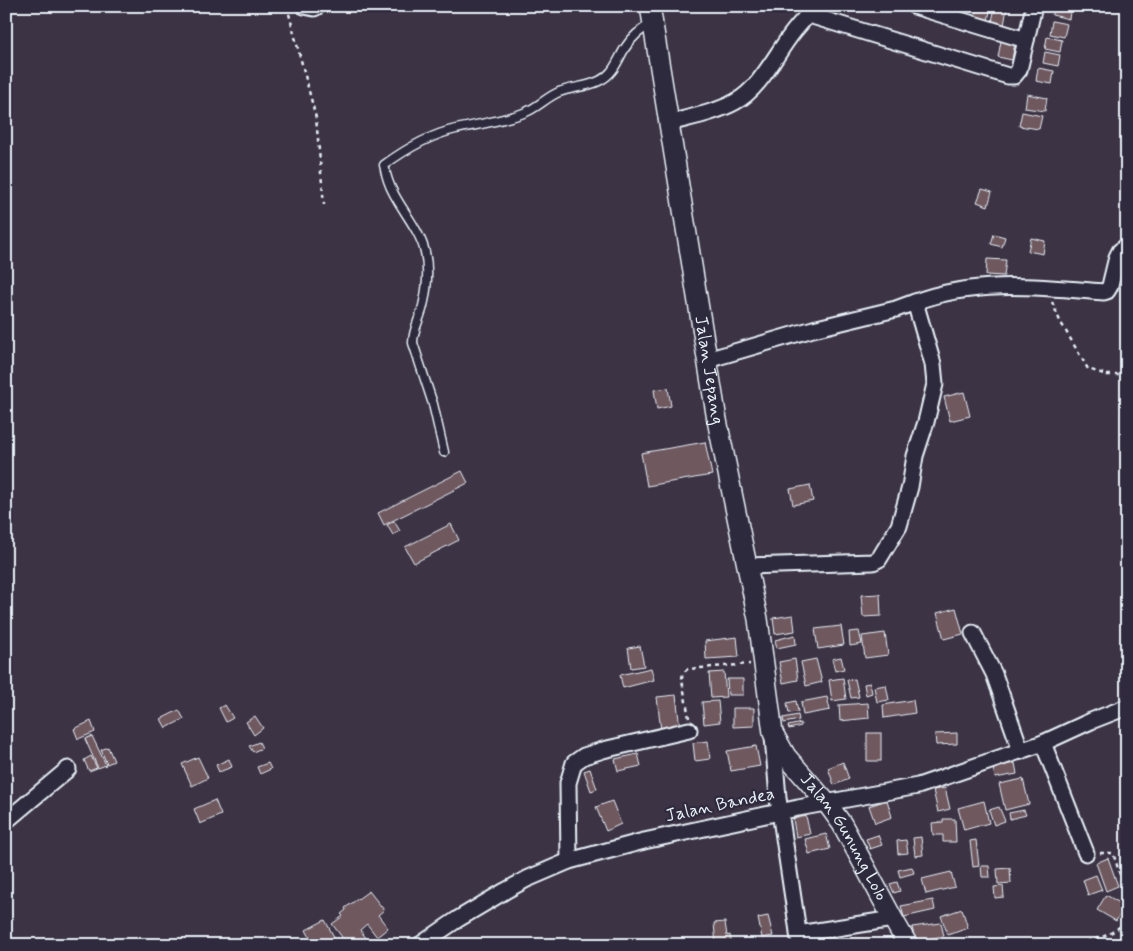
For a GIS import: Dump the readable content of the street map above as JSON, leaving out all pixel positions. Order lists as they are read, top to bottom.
{
  "streets": {
    "street": ["Jalan Jepang", "Jalan Bandea", "Jalan Gunung Lolo"]
  },
  "crossings": [
    ["Jalan Jepang", "Jalan Gunung Lolo"],
    ["Jalan Bandea", "Jalan Gunung Lolo"]
  ]
}
